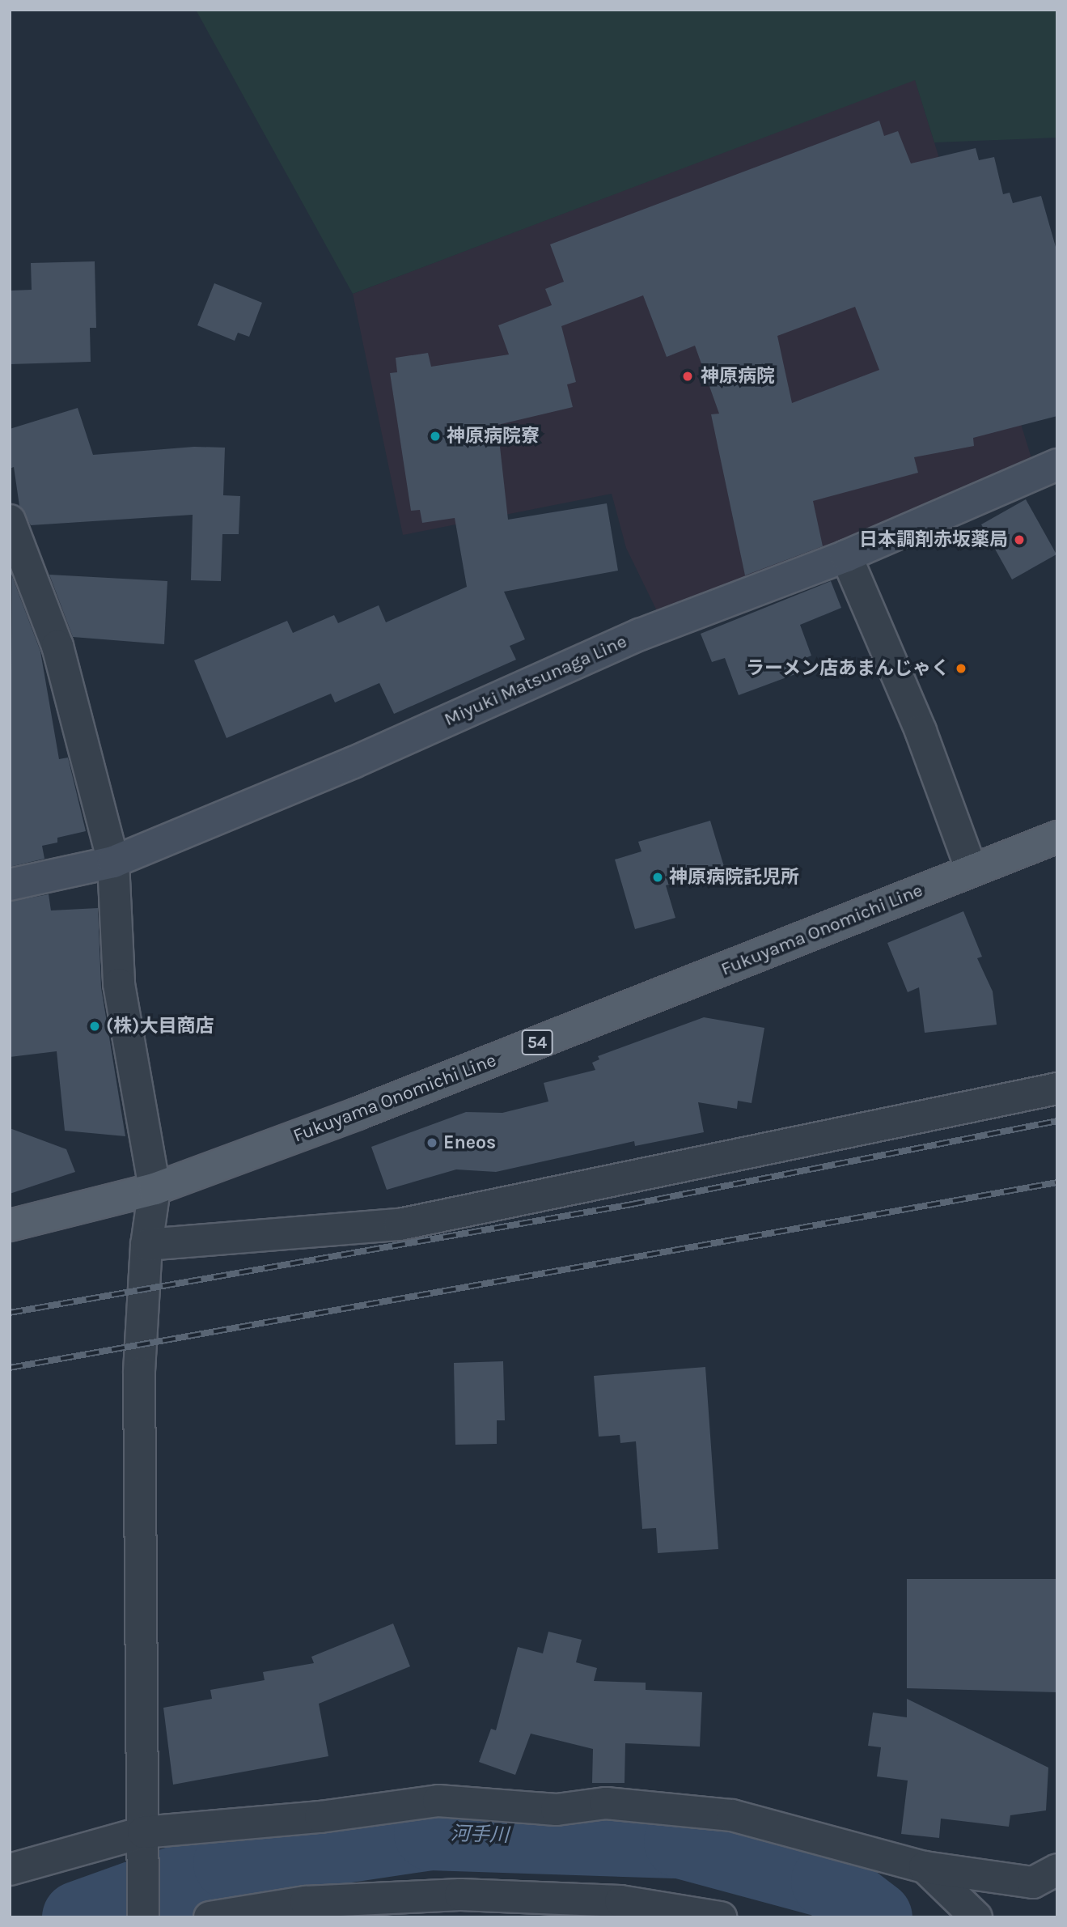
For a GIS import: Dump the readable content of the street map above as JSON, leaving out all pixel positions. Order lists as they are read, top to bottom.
{
  "streets": {
    "main road": ["Miyuki Matsunaga Line", "Fukuyama Onomichi Line", "54"]
  },
  "water": ["河手川"],
  "places": [
    "神原病院",
    "神原病院寮",
    "日本調剤赤坂薬局",
    "ラーメン店あまんじゃく",
    "神原病院託児所",
    "(株)大目商店",
    "Eneos"
  ]
}
